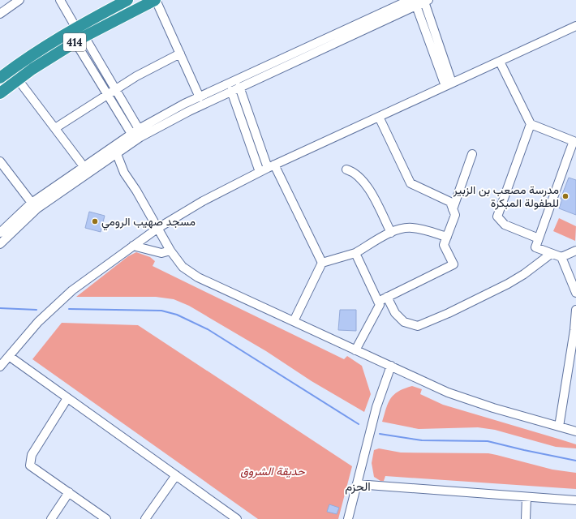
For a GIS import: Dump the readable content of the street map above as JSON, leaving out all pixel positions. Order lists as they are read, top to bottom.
{
  "streets": {
    "highway": ["414"]
  },
  "districts": ["الحزم"],
  "parks": ["حديقة الشروق"],
  "places": ["مدرسة مصعب بن الزبير للطفولة المبكرة", "مسجد صهيب الرومي"]
}
